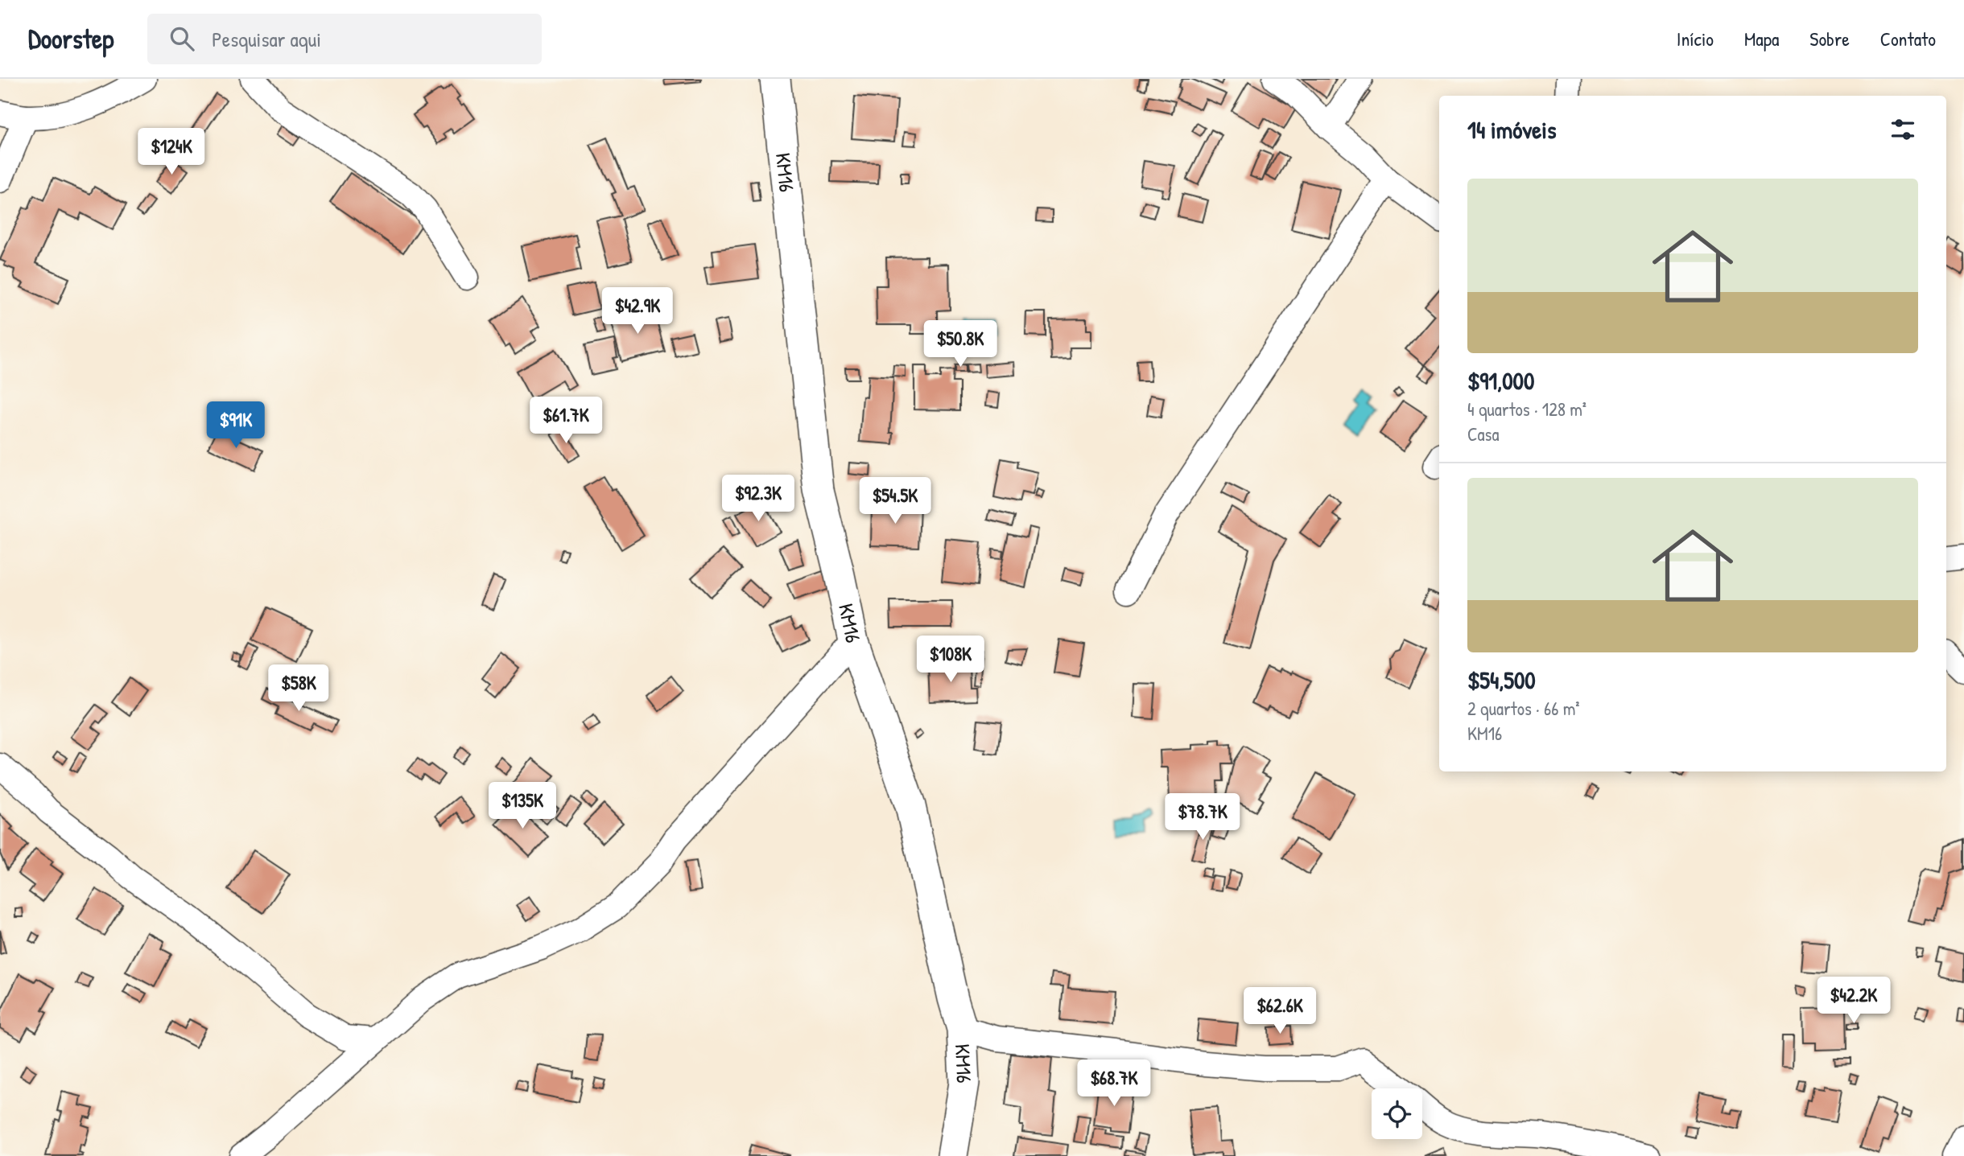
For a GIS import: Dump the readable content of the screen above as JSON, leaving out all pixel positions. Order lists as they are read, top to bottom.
{
  "streets": {
    "street": ["KM16"]
  },
  "page": {
    "header": "Doorstep",
    "search": "Pesquisar aqui",
    "nav": [
      "Início",
      "Mapa",
      "Sobre",
      "Contato"
    ],
    "heading": "14 imóveis",
    "price": [
      "$124K",
      "$42.9K",
      "$50.8K",
      "$61.7K",
      "$91K",
      "$92.3K",
      "$54.5K",
      "$108K",
      "$58K",
      "$135K",
      "$78.7K",
      "$42.2K",
      "$62.6K",
      "$68.7K"
    ],
    "list": [
      {
        "name": "$91,000",
        "note": "4 quartos · 128 m² · Casa"
      },
      {
        "name": "$54,500",
        "note": "2 quartos · 66 m² · KM16"
      }
    ]
  }
}
